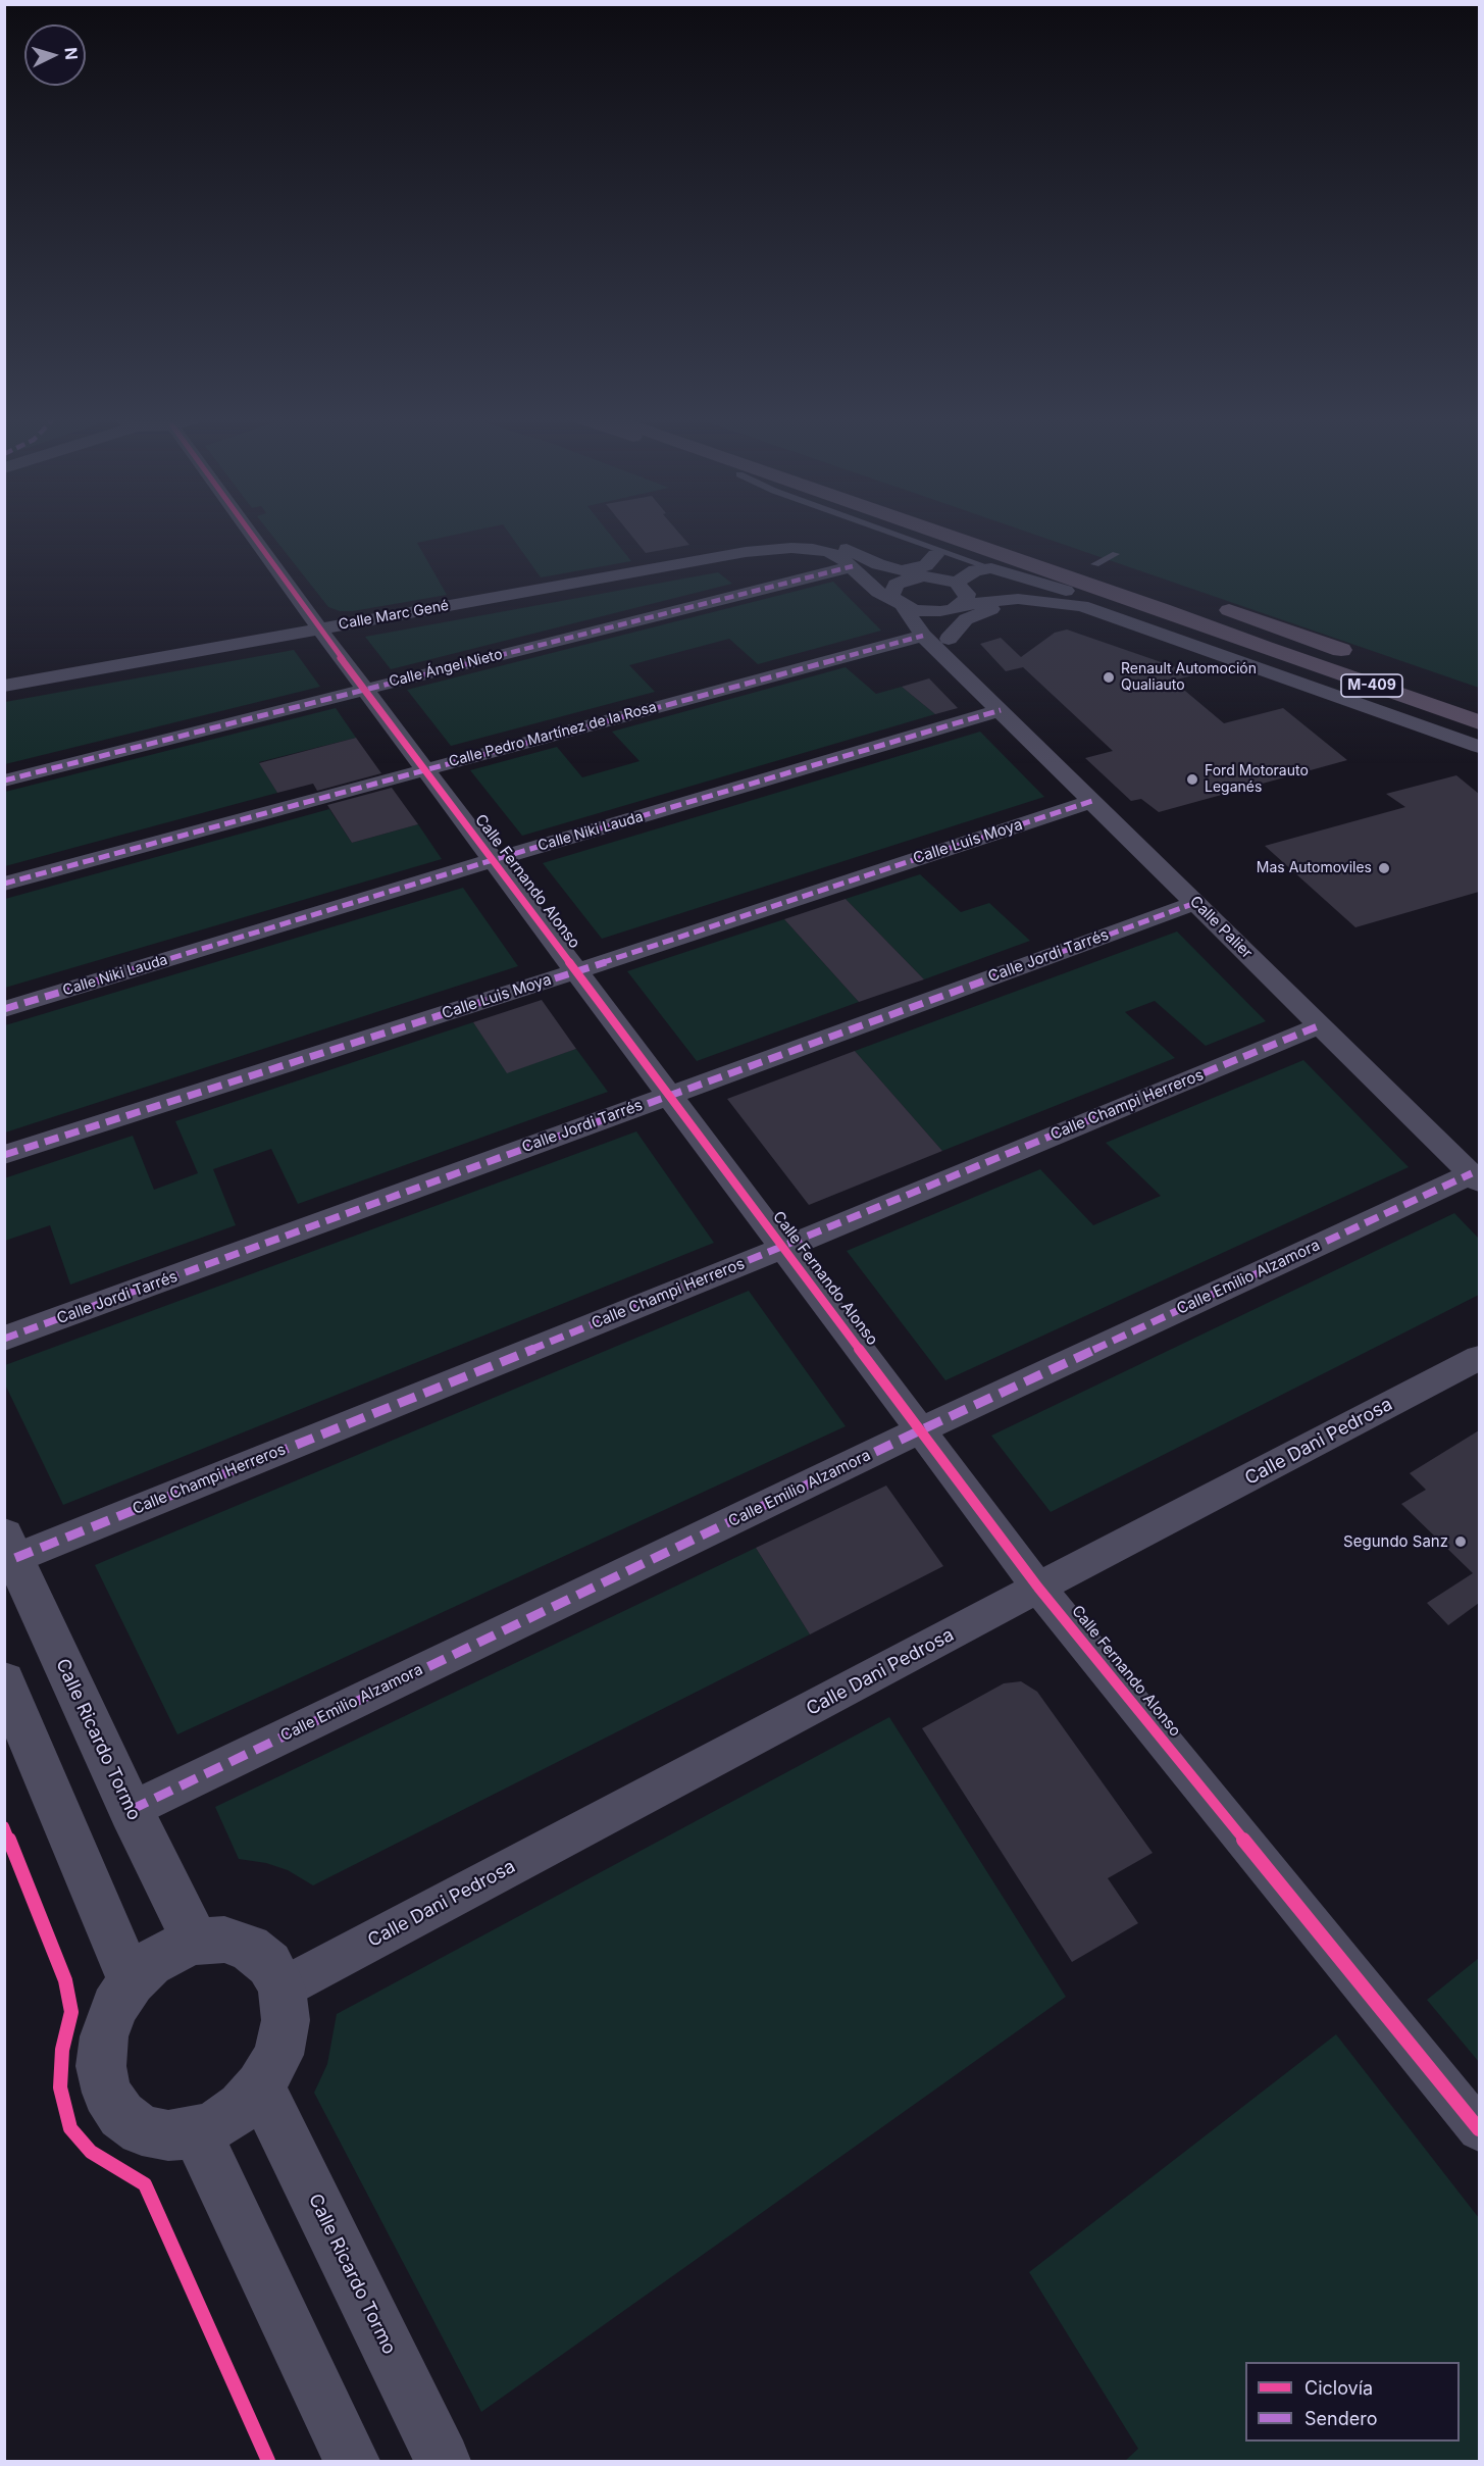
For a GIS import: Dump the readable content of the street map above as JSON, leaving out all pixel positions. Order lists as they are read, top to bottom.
{
  "streets": {
    "highway": ["M-409"],
    "street": [
      "Calle Marc Gené",
      "Calle Ángel Nieto",
      "Calle Pedro Martínez de la Rosa",
      "Calle Niki Lauda",
      "Calle Luis Moya",
      "Calle Fernando Alonso",
      "Calle Palier",
      "Calle Jordi Tarrés",
      "Calle Champi Herreros",
      "Calle Emilio Alzamora",
      "Calle Dani Pedrosa",
      "Calle Ricardo Tormo"
    ]
  },
  "crossings": [
    ["Calle Marc Gené", "Calle Fernando Alonso"],
    ["Calle Marc Gené", "Calle Palier"],
    ["Calle Ángel Nieto", "Calle Fernando Alonso"],
    ["Calle Ángel Nieto", "Calle Palier"],
    ["Calle Pedro Martínez de la Rosa", "Calle Fernando Alonso"],
    ["Calle Pedro Martínez de la Rosa", "Calle Palier"],
    ["Calle Niki Lauda", "Calle Fernando Alonso"],
    ["Calle Niki Lauda", "Calle Palier"],
    ["Calle Luis Moya", "Calle Fernando Alonso"],
    ["Calle Luis Moya", "Calle Palier"],
    ["Calle Fernando Alonso", "Calle Jordi Tarrés"],
    ["Calle Fernando Alonso", "Calle Champi Herreros"],
    ["Calle Fernando Alonso", "Calle Emilio Alzamora"],
    ["Calle Fernando Alonso", "Calle Dani Pedrosa"],
    ["Calle Palier", "Calle Jordi Tarrés"],
    ["Calle Palier", "Calle Champi Herreros"],
    ["Calle Palier", "Calle Emilio Alzamora"],
    ["Calle Champi Herreros", "Calle Ricardo Tormo"],
    ["Calle Emilio Alzamora", "Calle Ricardo Tormo"],
    ["Calle Dani Pedrosa", "Calle Ricardo Tormo"]
  ],
  "places": [
    "Renault Automoción Qualiauto",
    "Ford Motorauto Leganés",
    "Mas Automoviles",
    "Segundo Sanz"
  ],
  "legend": ["Ciclovía", "Sendero"],
  "north": "right"
}
